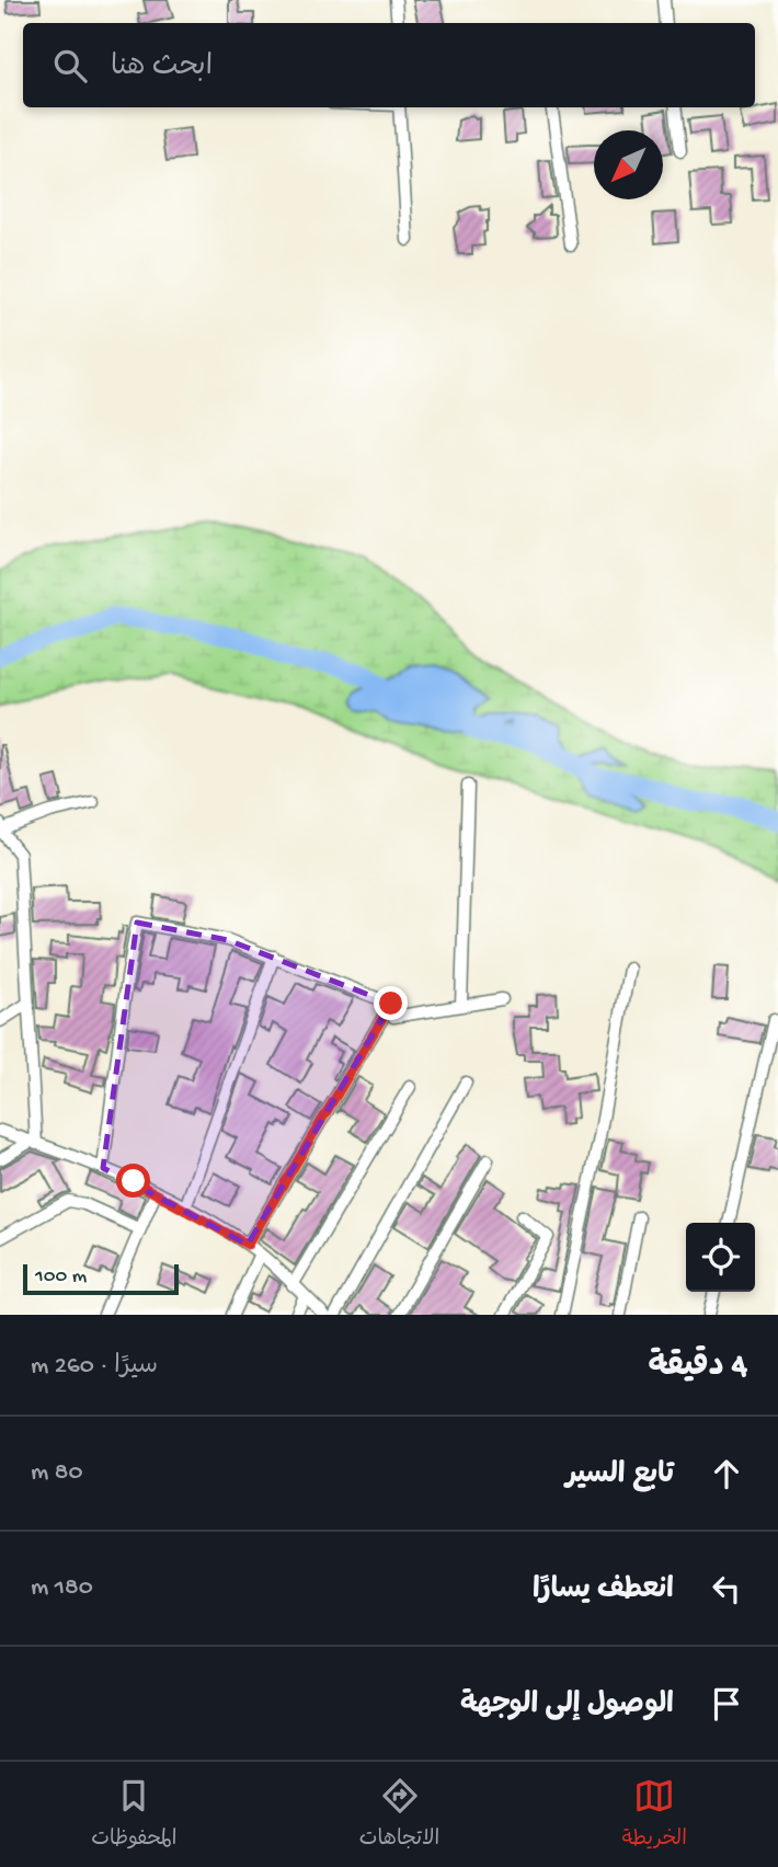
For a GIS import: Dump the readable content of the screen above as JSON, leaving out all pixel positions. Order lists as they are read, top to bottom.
{
  "scale_bar": "100 m",
  "north": "bottom left",
  "page": {
    "search": "ابحث هنا",
    "scale": "100 m",
    "heading": ["4 دقيقة", "سيرًا · 260 m"],
    "list": [
      ["تابع السير", "80 m"],
      ["انعطف يسارًا", "180 m"],
      "الوصول إلى الوجهة"
    ],
    "nav": ["الخريطة", "الاتجاهات", "المحفوظات"]
  }
}
